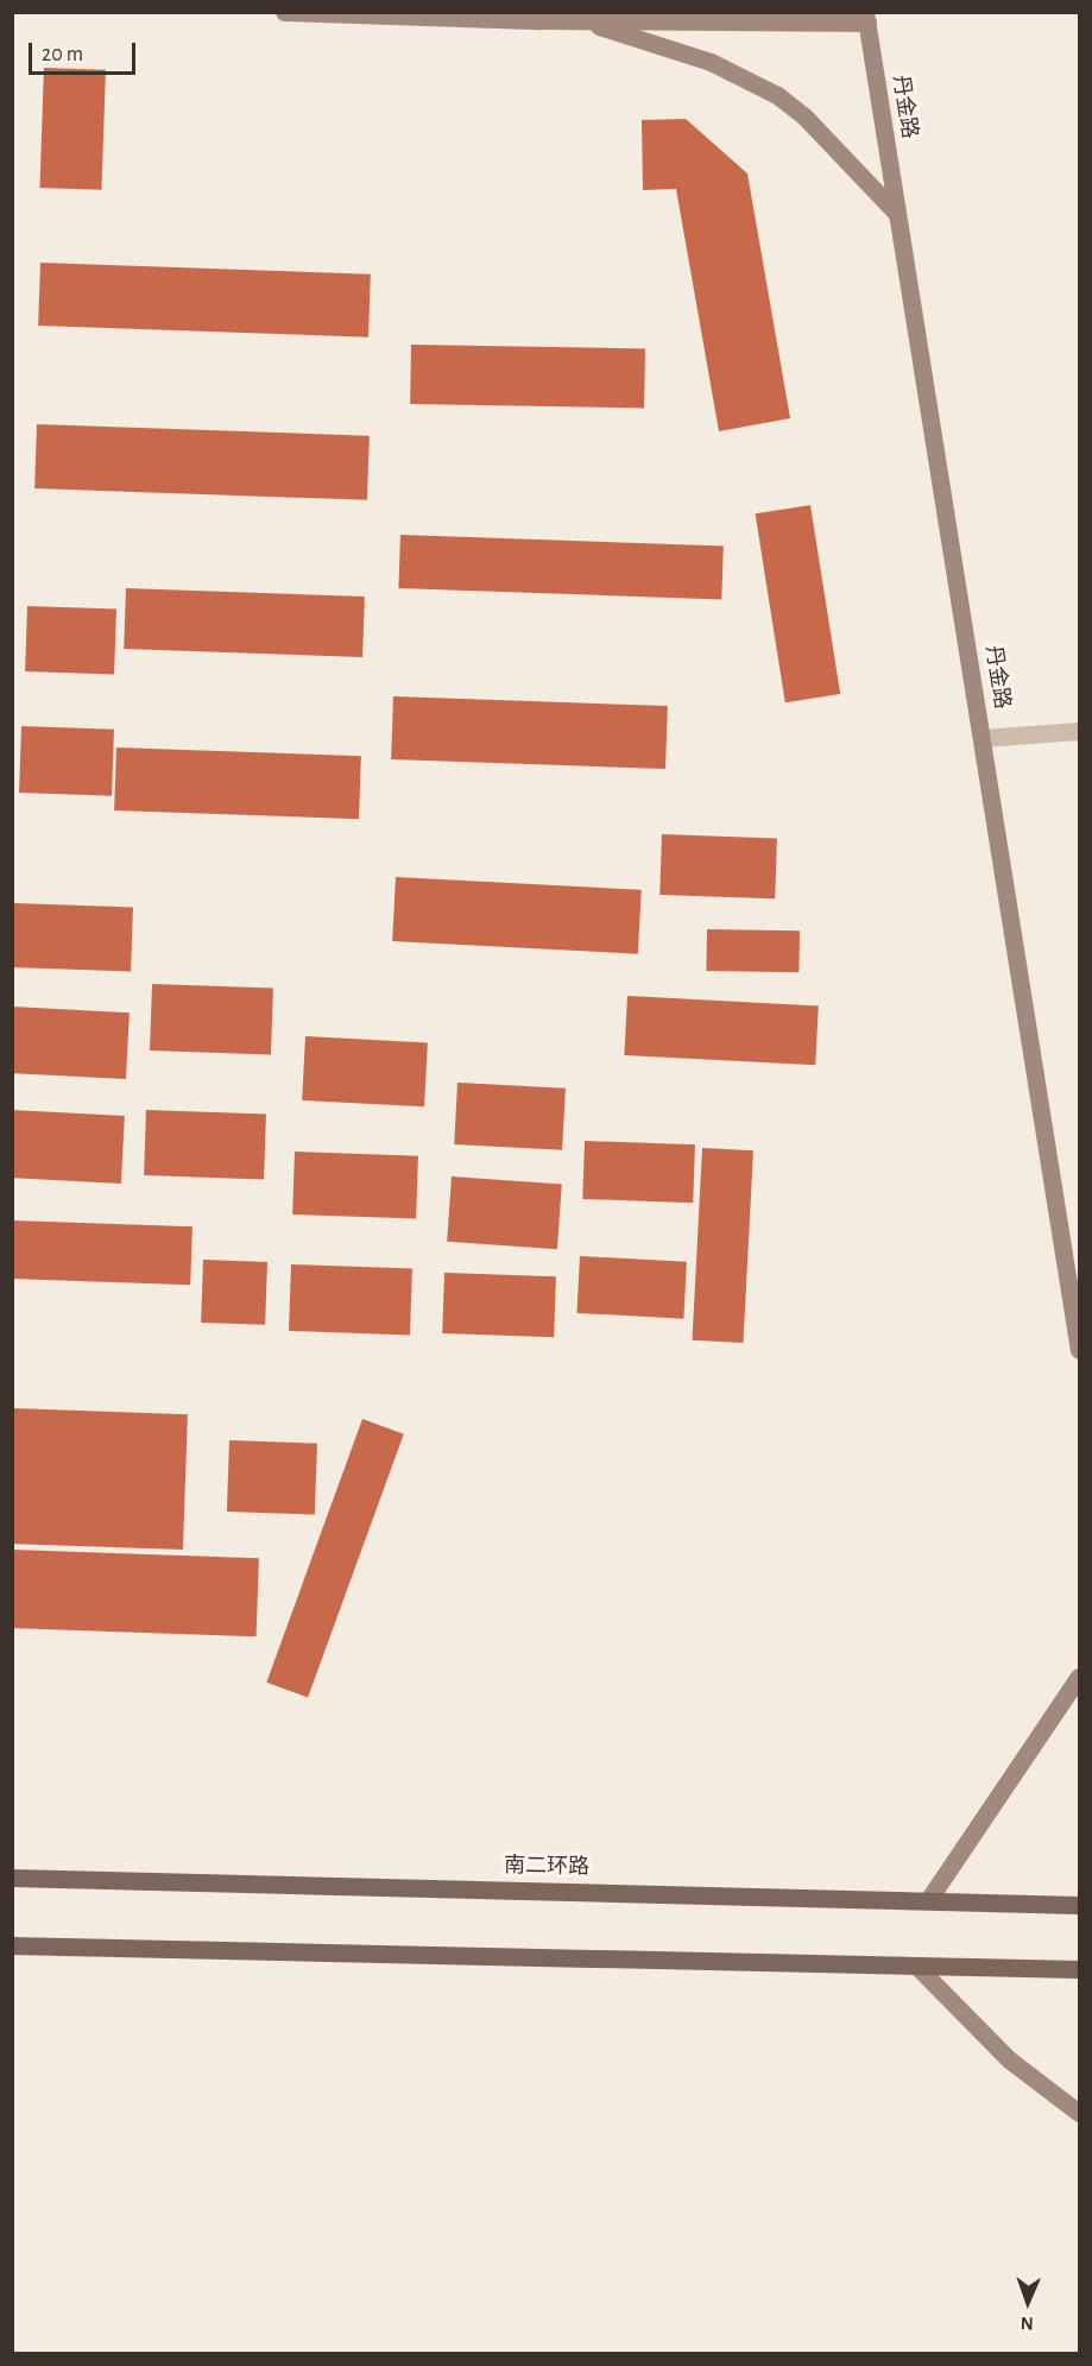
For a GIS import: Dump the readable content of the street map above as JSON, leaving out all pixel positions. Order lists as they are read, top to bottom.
{
  "streets": {
    "main road": ["丹金路", "南二环路"]
  },
  "scale_bar": "20 m",
  "north": "bottom"
}
